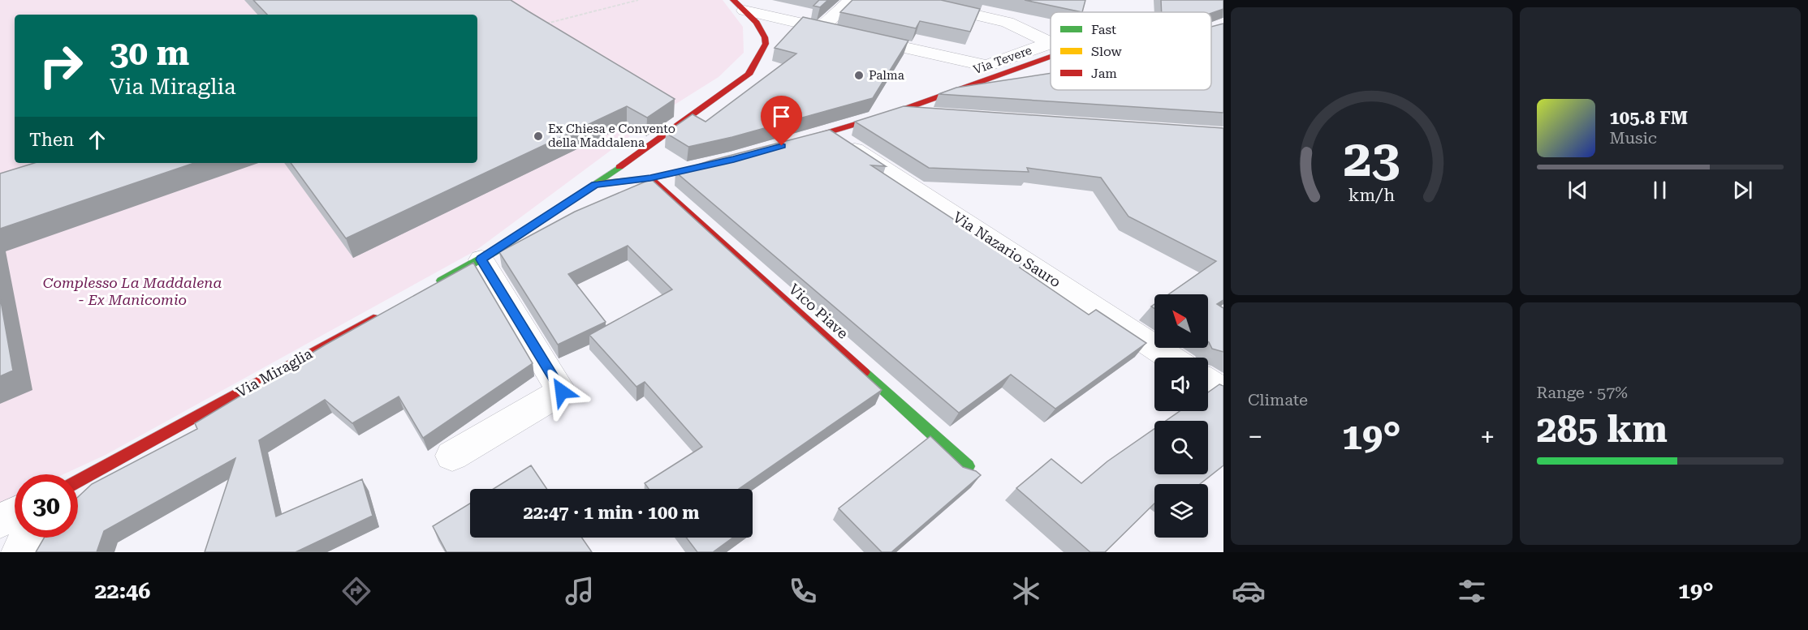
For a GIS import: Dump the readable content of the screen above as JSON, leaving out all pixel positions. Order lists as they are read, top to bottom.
{
  "streets": {
    "street": [
      "Via Tevere",
      "Via Nazario Sauro",
      "Vico Piave",
      "Via Miraglia"
    ]
  },
  "crossings": [
    ["Via Tevere", "Via Nazario Sauro"]
  ],
  "parks": ["Complesso La Maddalena - Ex Manicomio"],
  "places": ["Palma", "Ex Chiesa e Convento della Maddalena"],
  "legend": ["Fast", "Slow", "Jam"],
  "north": "top left",
  "page": {
    "turn": ["30 m", "Via Miraglia"],
    "song": ["105.8 FM", "Music"],
    "then": "Then",
    "tile": [
      "Climate",
      ["Range · 57%", "285 km"]
    ],
    "heat": ["−", "19°", "+"],
    "limit": "30",
    "trip": "22:47 · 1 min · 100 m",
    "tabs": ["22:46", "19°"],
    "gauge": ["23", "km/h"]
  }
}
